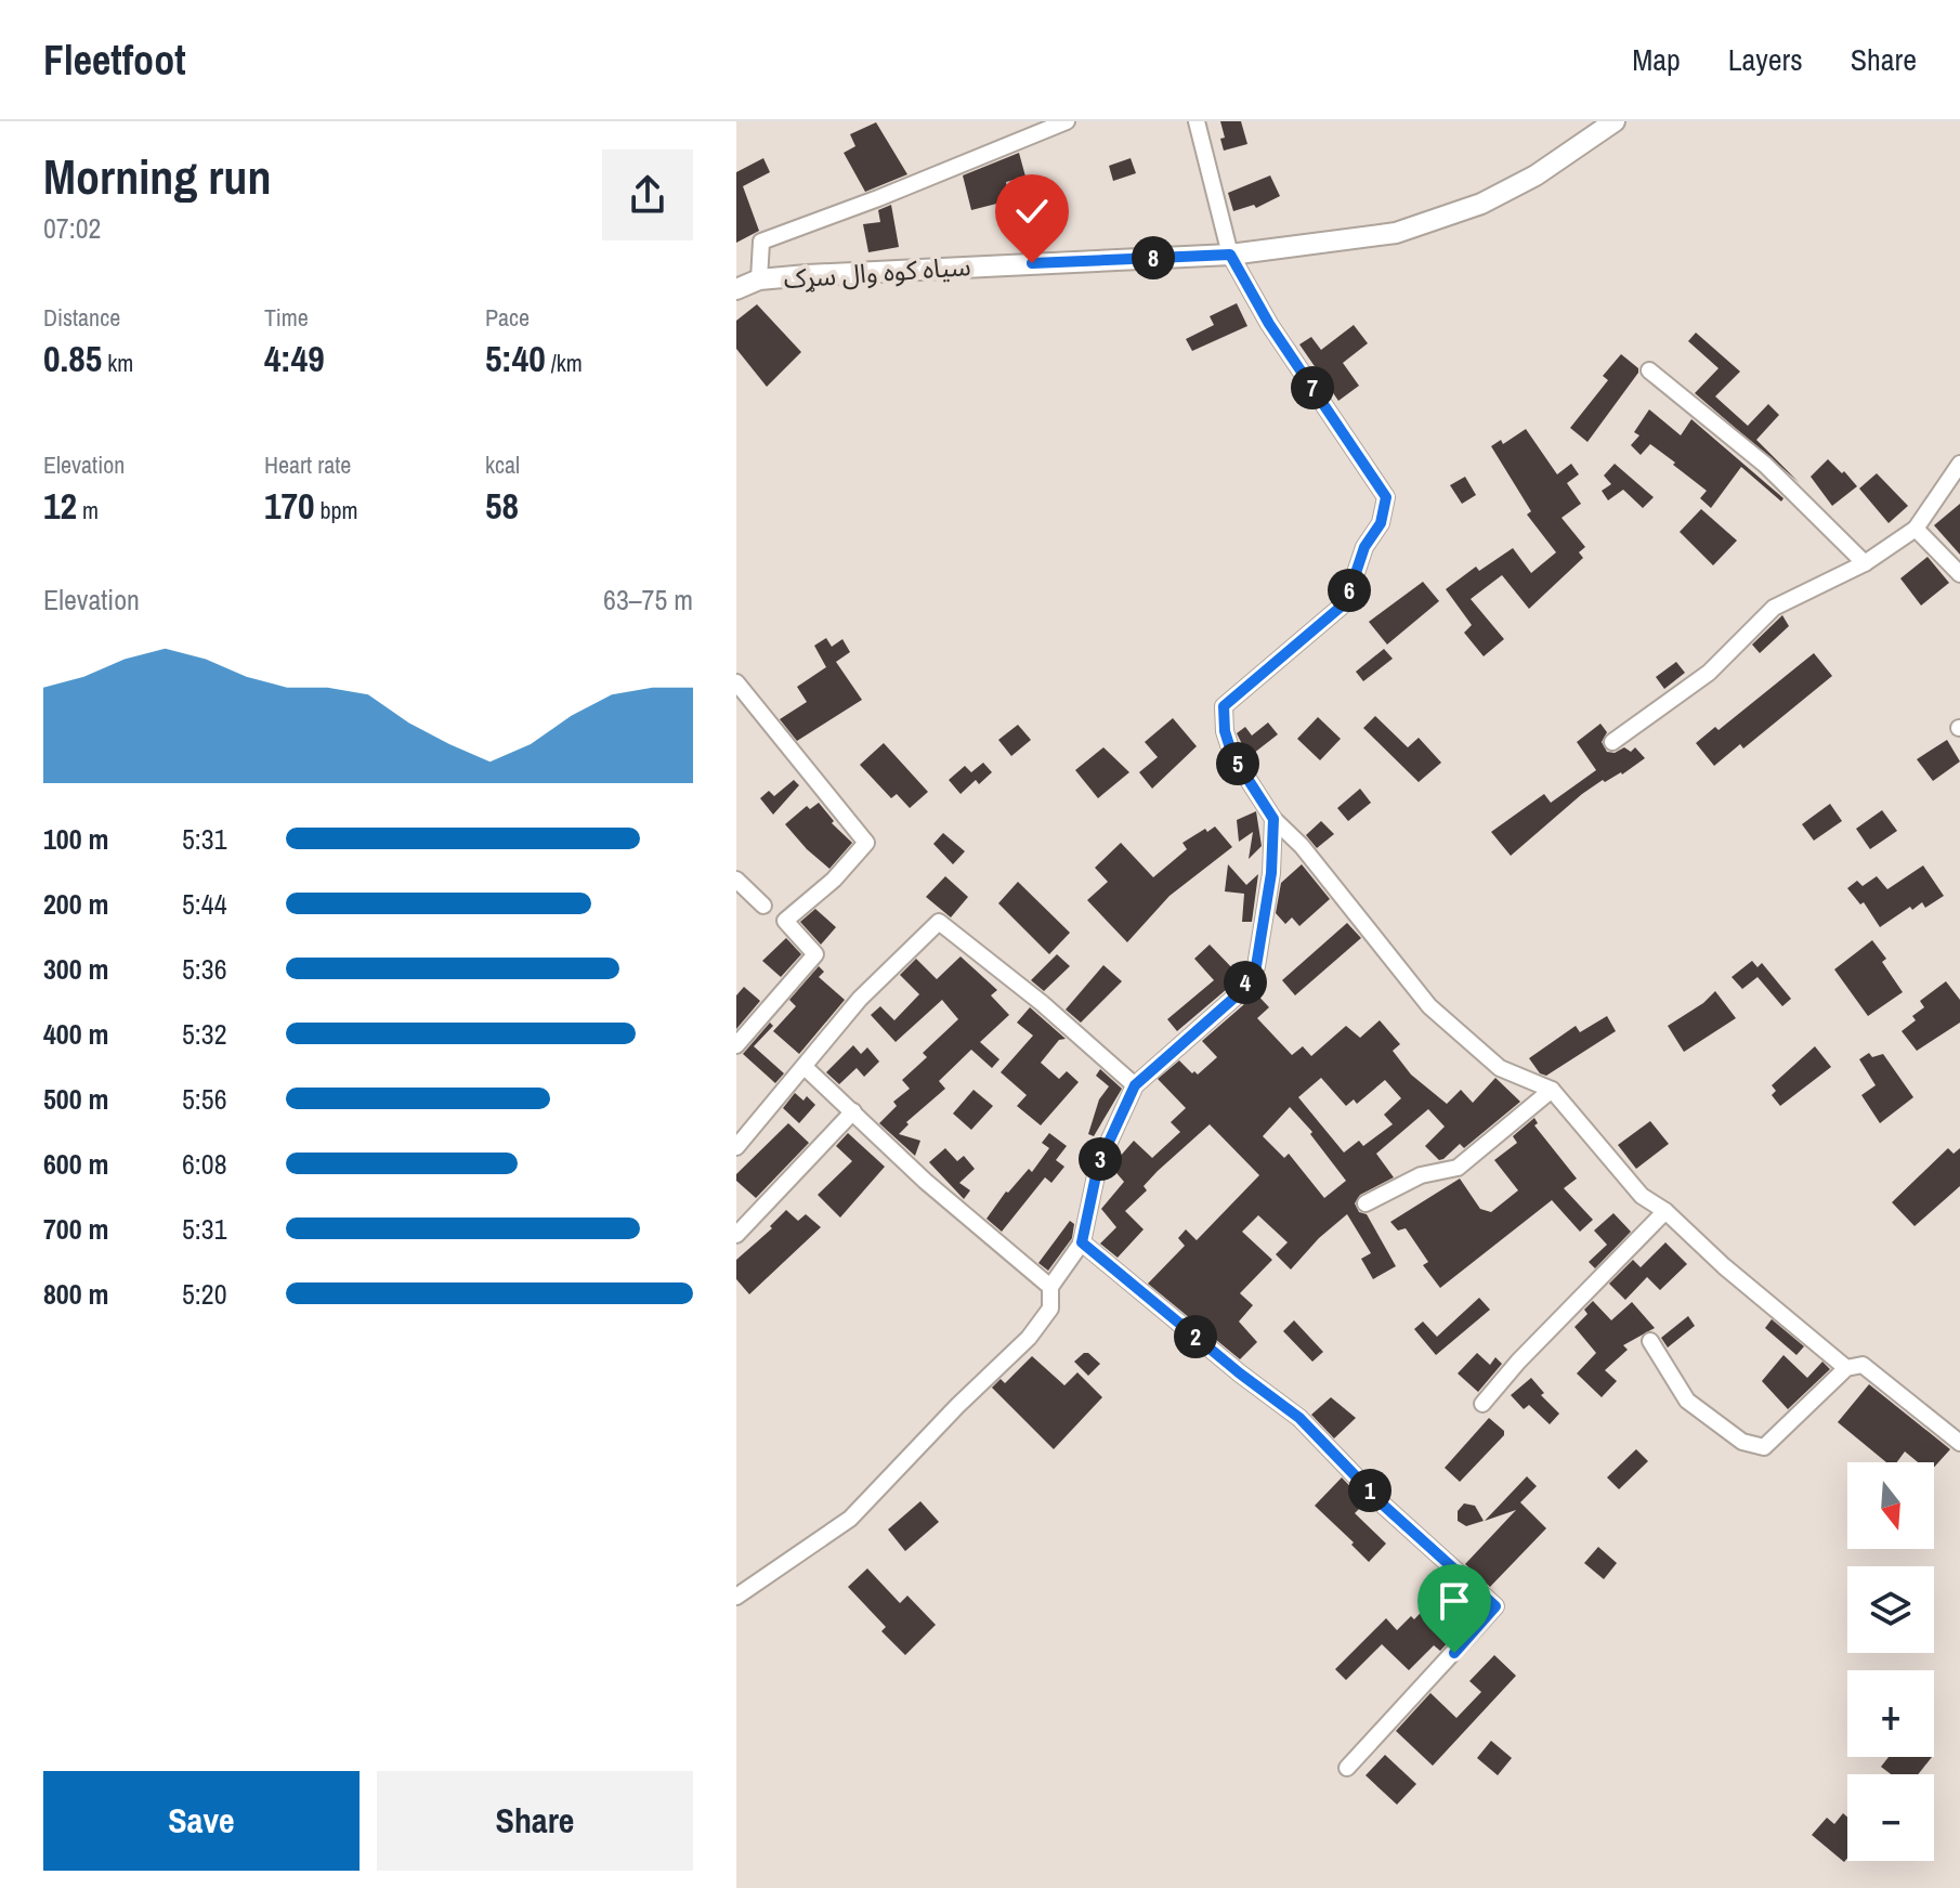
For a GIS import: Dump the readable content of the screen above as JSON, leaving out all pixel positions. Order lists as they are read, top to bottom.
{
  "streets": {
    "street": ["سیاه کوه وال سړک"]
  },
  "north": "bottom",
  "page": {
    "header": "Fleetfoot",
    "nav": ["Map", "Layers", "Share"],
    "heading": ["Morning run", "07:02"],
    "pins": [
      "8",
      "7",
      "6",
      "5",
      "4",
      "3",
      "2",
      "1"
    ],
    "stats": [
      ["Distance", "0.85 km"],
      ["Time", "4:49"],
      ["Pace", "5:40 /km"],
      ["Elevation", "12 m"],
      ["Heart rate", "170 bpm"],
      ["kcal", "58"]
    ],
    "chart": ["Elevation", "63–75 m"],
    "list": [
      {
        "name": "100 m",
        "note": "5:31"
      },
      {
        "name": "200 m",
        "note": "5:44"
      },
      {
        "name": "300 m",
        "note": "5:36"
      },
      {
        "name": "400 m",
        "note": "5:32"
      },
      {
        "name": "500 m",
        "note": "5:56"
      },
      {
        "name": "600 m",
        "note": "6:08"
      },
      {
        "name": "700 m",
        "note": "5:31"
      },
      {
        "name": "800 m",
        "note": "5:20"
      }
    ],
    "map_buttons": ["+", "−"],
    "buttons": ["Save", "Share"]
  }
}
